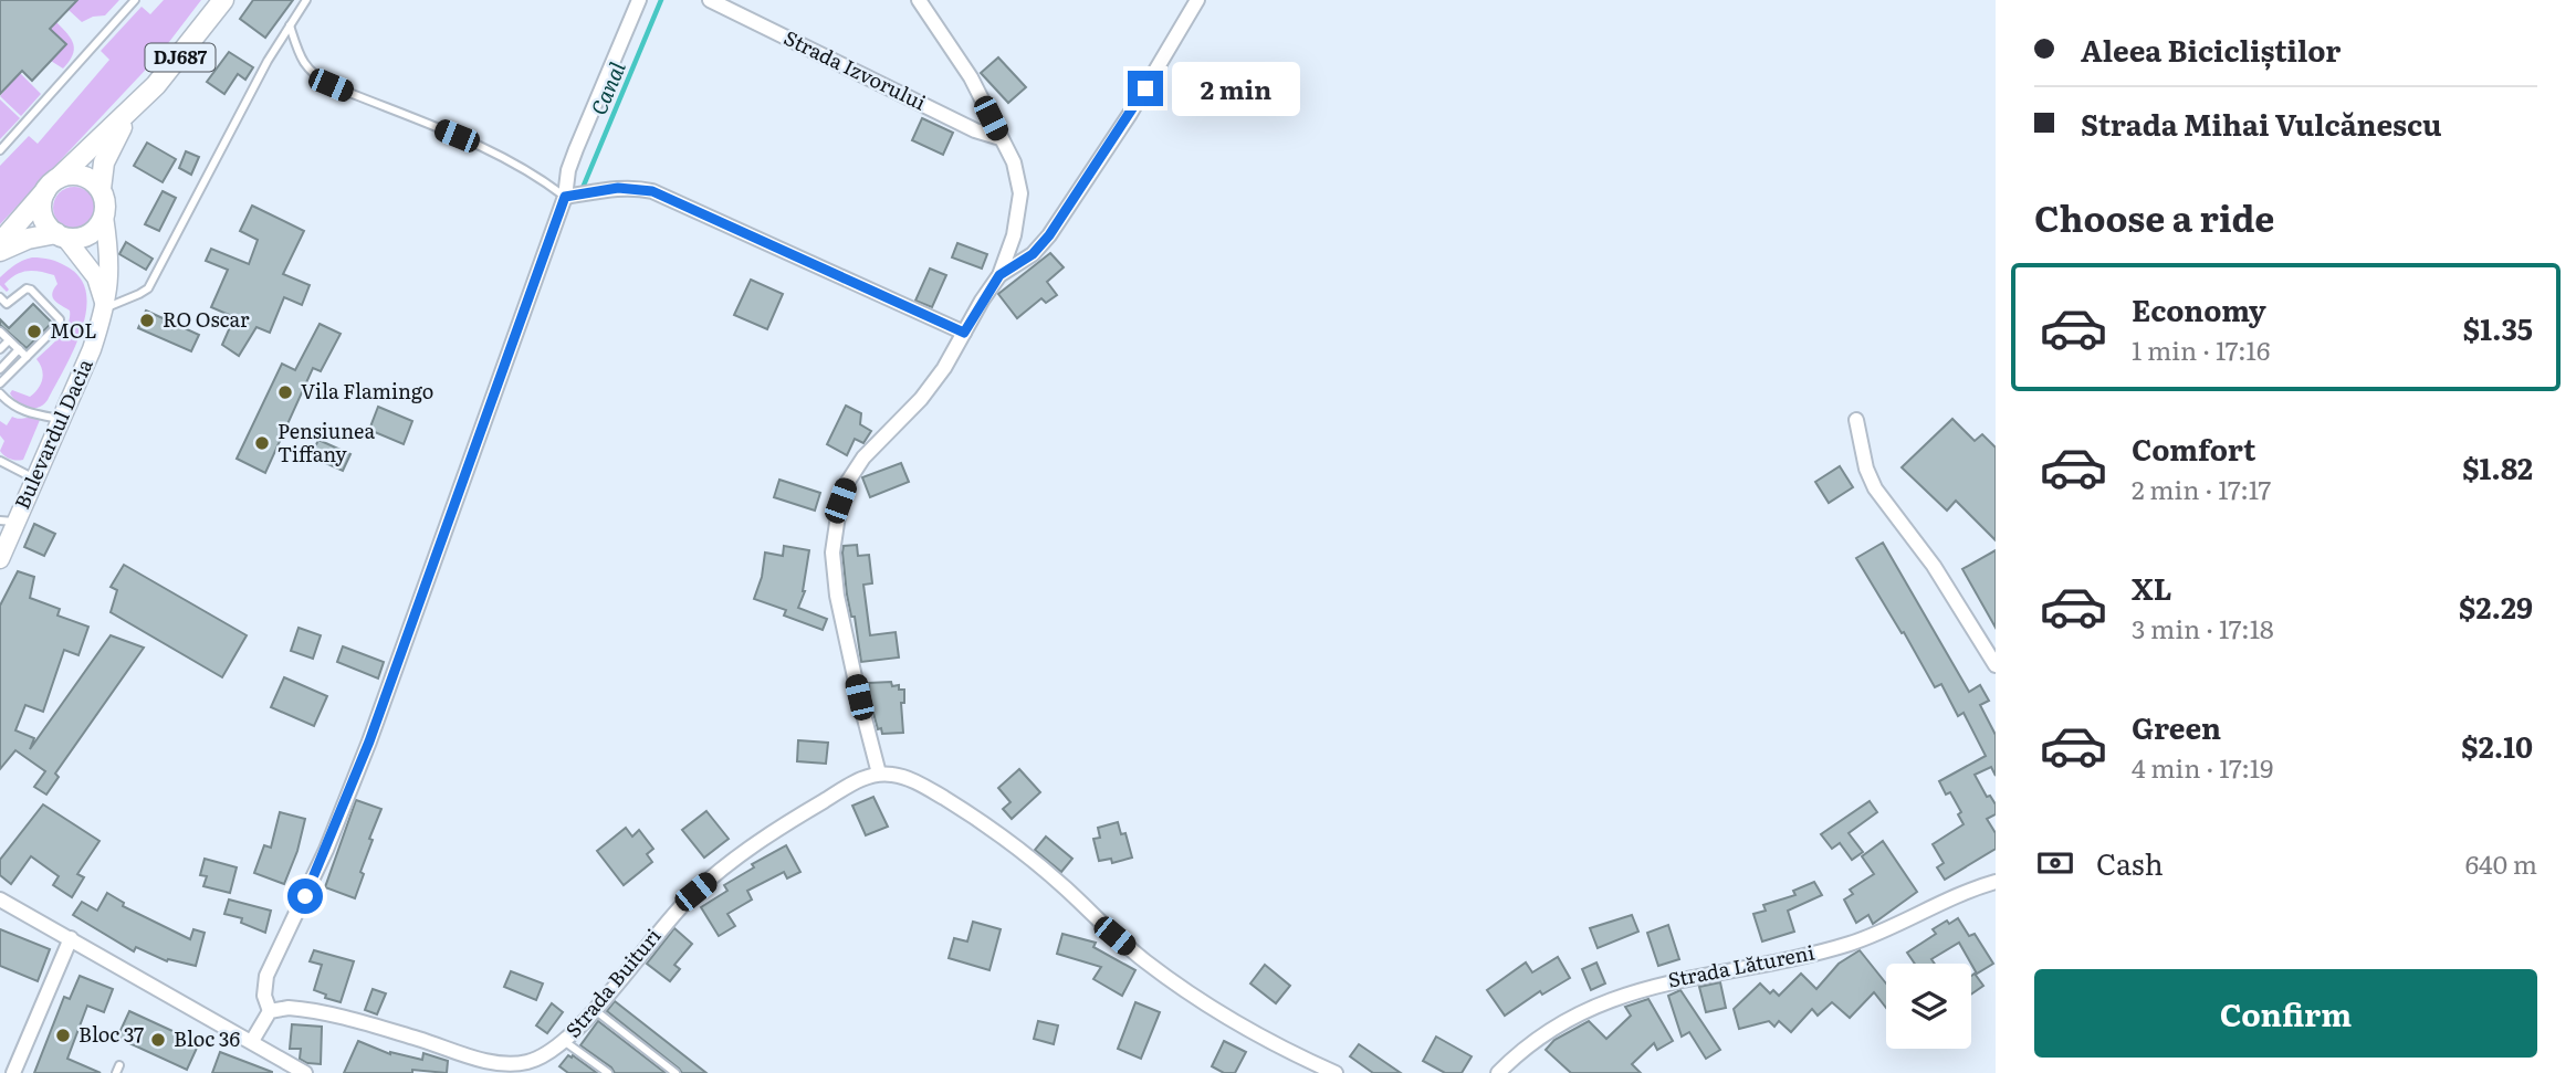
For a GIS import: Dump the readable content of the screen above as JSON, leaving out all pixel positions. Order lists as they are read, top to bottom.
{
  "streets": {
    "main road": ["DJ687", "Bulevardul Dacia"],
    "street": ["Strada Izvorului", "Strada Lătureni", "Strada Buituri"]
  },
  "crossings": [
    ["DJ687", "Bulevardul Dacia"]
  ],
  "water": ["Canal"],
  "places": [
    "RO Oscar",
    "MOL",
    "Vila Flamingo",
    "Pensiunea Tiffany",
    "Bloc 37",
    "Bloc 36"
  ],
  "page": {
    "banner": ["Aleea Bicicliștilor", "Strada Mihai Vulcănescu"],
    "bubble": "2 min",
    "heading": "Choose a ride",
    "list": [
      {
        "name": "Economy",
        "note": "1 min · 17:16",
        "value": "$1.35"
      },
      {
        "name": "Comfort",
        "note": "2 min · 17:17",
        "value": "$1.82"
      },
      {
        "name": "XL",
        "note": "3 min · 17:18",
        "value": "$2.29"
      },
      {
        "name": "Green",
        "note": "4 min · 17:19",
        "value": "$2.10"
      }
    ],
    "pay": ["Cash", "640 m"],
    "buttons": "Confirm"
  }
}
